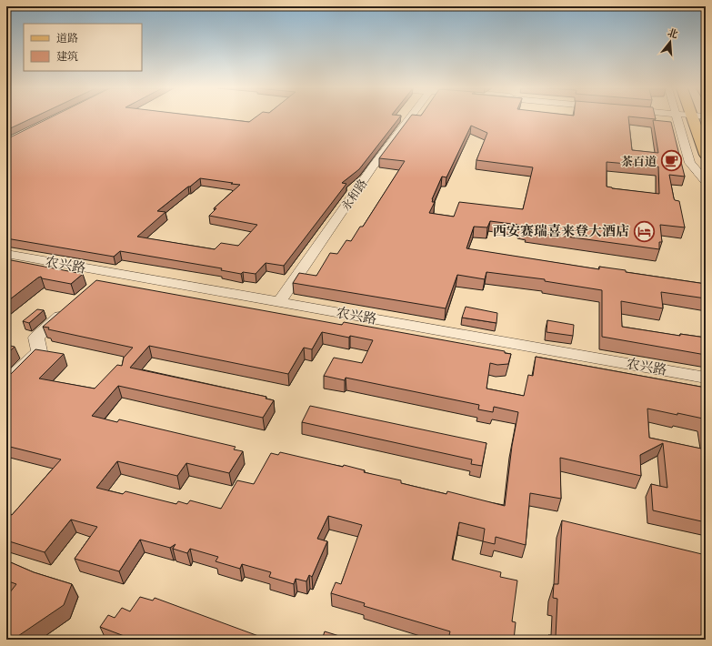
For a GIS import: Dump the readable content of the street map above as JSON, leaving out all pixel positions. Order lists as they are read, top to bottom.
{
  "streets": {
    "street": ["永和路", "农兴路"]
  },
  "crossings": [
    ["永和路", "农兴路"]
  ],
  "places": {
    "cafe": ["茶百道"],
    "hotel": ["西安赛瑞喜来登大酒店"]
  },
  "legend": ["道路", "建筑"],
  "north": "top"
}
